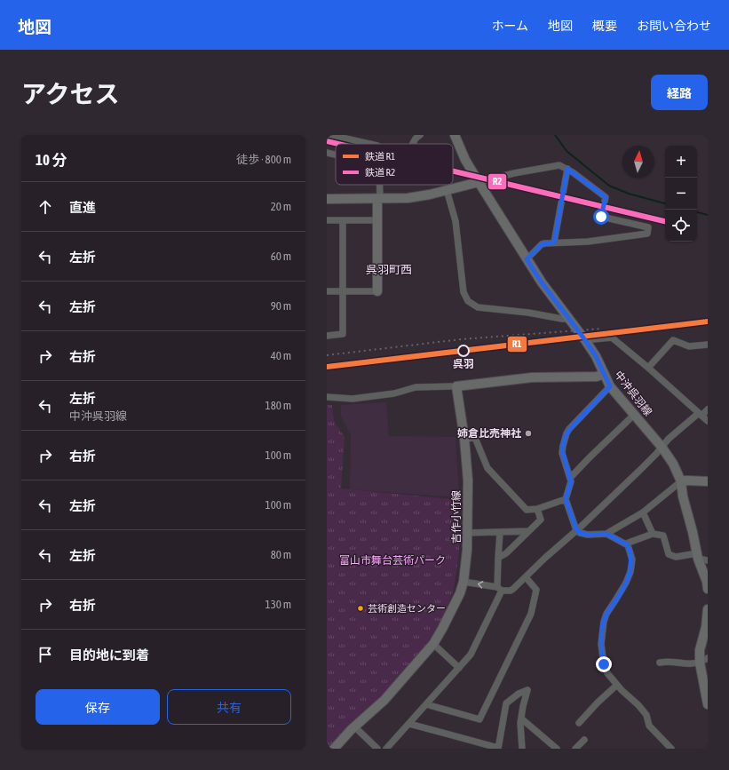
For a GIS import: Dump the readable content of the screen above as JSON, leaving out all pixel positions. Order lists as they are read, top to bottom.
{
  "streets": {
    "main road": ["中沖呉羽線", "吉作小竹線"]
  },
  "districts": ["呉羽町西"],
  "parks": ["富山市舞台芸術パーク"],
  "places": ["呉羽", "姉倉比売神社", "芸術創造センター"],
  "lines": ["rail line R2", "rail line R1"],
  "legend": ["鉄道 R1", "鉄道 R2"],
  "north": "top",
  "page": {
    "header": "地図",
    "nav": [
      "ホーム",
      "地図",
      "概要",
      "お問い合わせ"
    ],
    "title": "アクセス",
    "buttons": [
      "経路",
      ["保存", "共有"]
    ],
    "heading": ["10 分", "徒歩 · 800 m"],
    "map_buttons": ["+", "−"],
    "list": [
      ["直進", "20 m"],
      ["左折", "60 m"],
      ["左折", "90 m"],
      ["右折", "40 m"],
      ["左折", "中沖呉羽線", "180 m"],
      ["右折", "100 m"],
      ["左折", "100 m"],
      ["左折", "80 m"],
      ["右折", "130 m"],
      "目的地に到着"
    ]
  }
}
